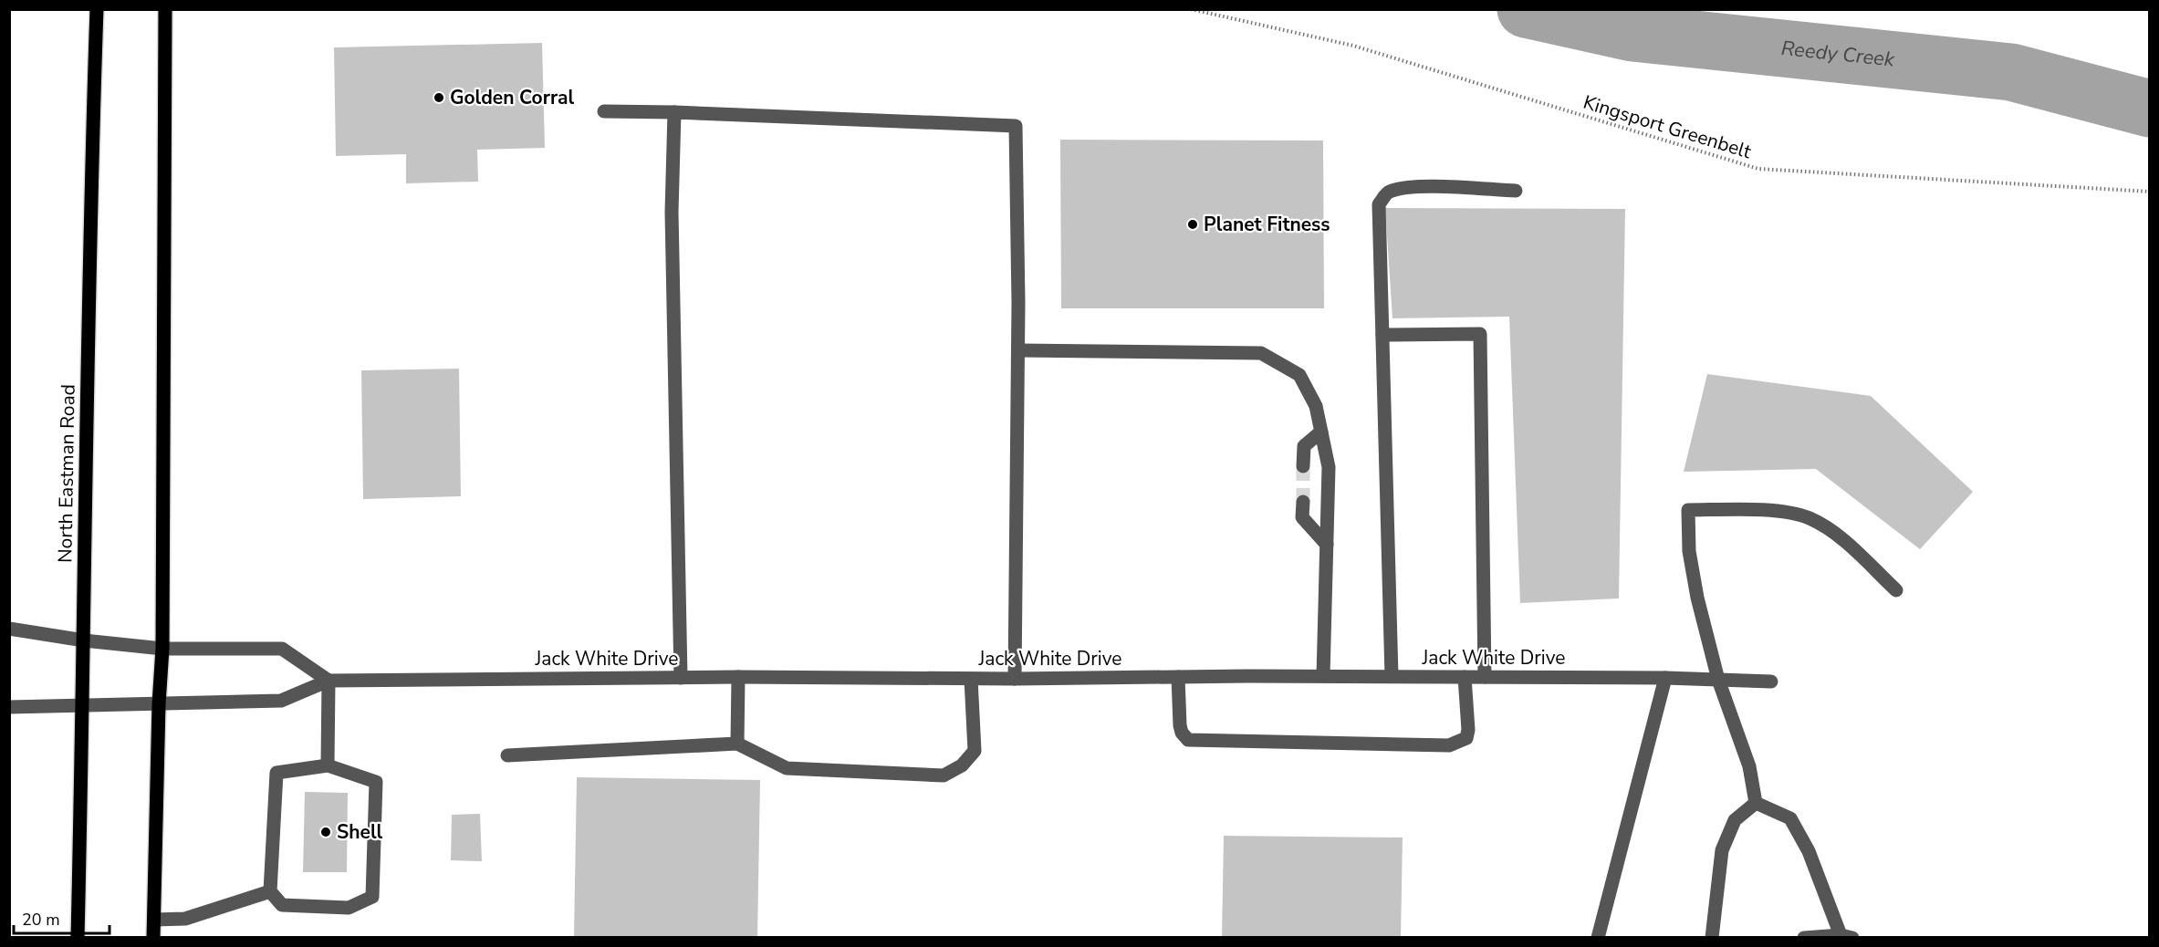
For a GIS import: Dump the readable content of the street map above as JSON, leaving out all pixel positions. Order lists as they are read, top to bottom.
{
  "streets": {
    "main road": ["North Eastman Road"],
    "street": ["Jack White Drive"],
    "path": ["Kingsport Greenbelt"]
  },
  "crossings": [
    ["North Eastman Road", "Jack White Drive"]
  ],
  "water": ["Reedy Creek"],
  "places": ["Golden Corral", "Planet Fitness", "Shell"],
  "scale_bar": "20 m"
}
